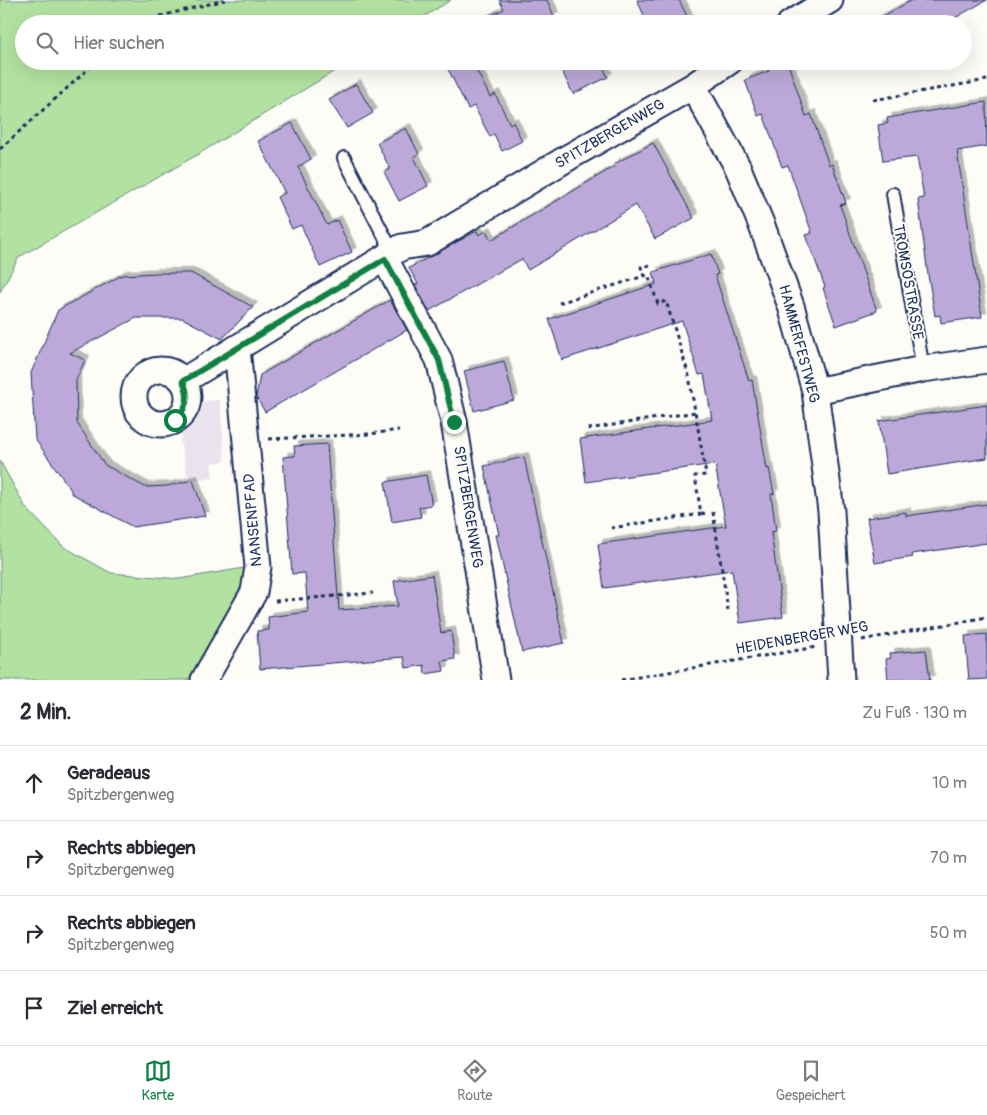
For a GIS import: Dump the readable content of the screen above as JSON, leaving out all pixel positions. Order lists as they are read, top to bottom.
{
  "streets": {
    "street": ["SPITZBERGENWEG", "HAMMERFESTWEG", "NANSENPFAD"],
    "lane": ["TROMSÖSTRASSE"],
    "path": ["HEIDENBERGER WEG"]
  },
  "crossings": [
    ["SPITZBERGENWEG", "HAMMERFESTWEG"],
    ["SPITZBERGENWEG", "NANSENPFAD"],
    ["HAMMERFESTWEG", "HEIDENBERGER WEG"]
  ],
  "page": {
    "search": "Hier suchen",
    "heading": ["2 Min.", "Zu Fuß · 130 m"],
    "list": [
      ["Geradeaus", "Spitzbergenweg", "10 m"],
      ["Rechts abbiegen", "Spitzbergenweg", "70 m"],
      ["Rechts abbiegen", "Spitzbergenweg", "50 m"],
      "Ziel erreicht"
    ],
    "nav": ["Karte", "Route", "Gespeichert"]
  }
}
